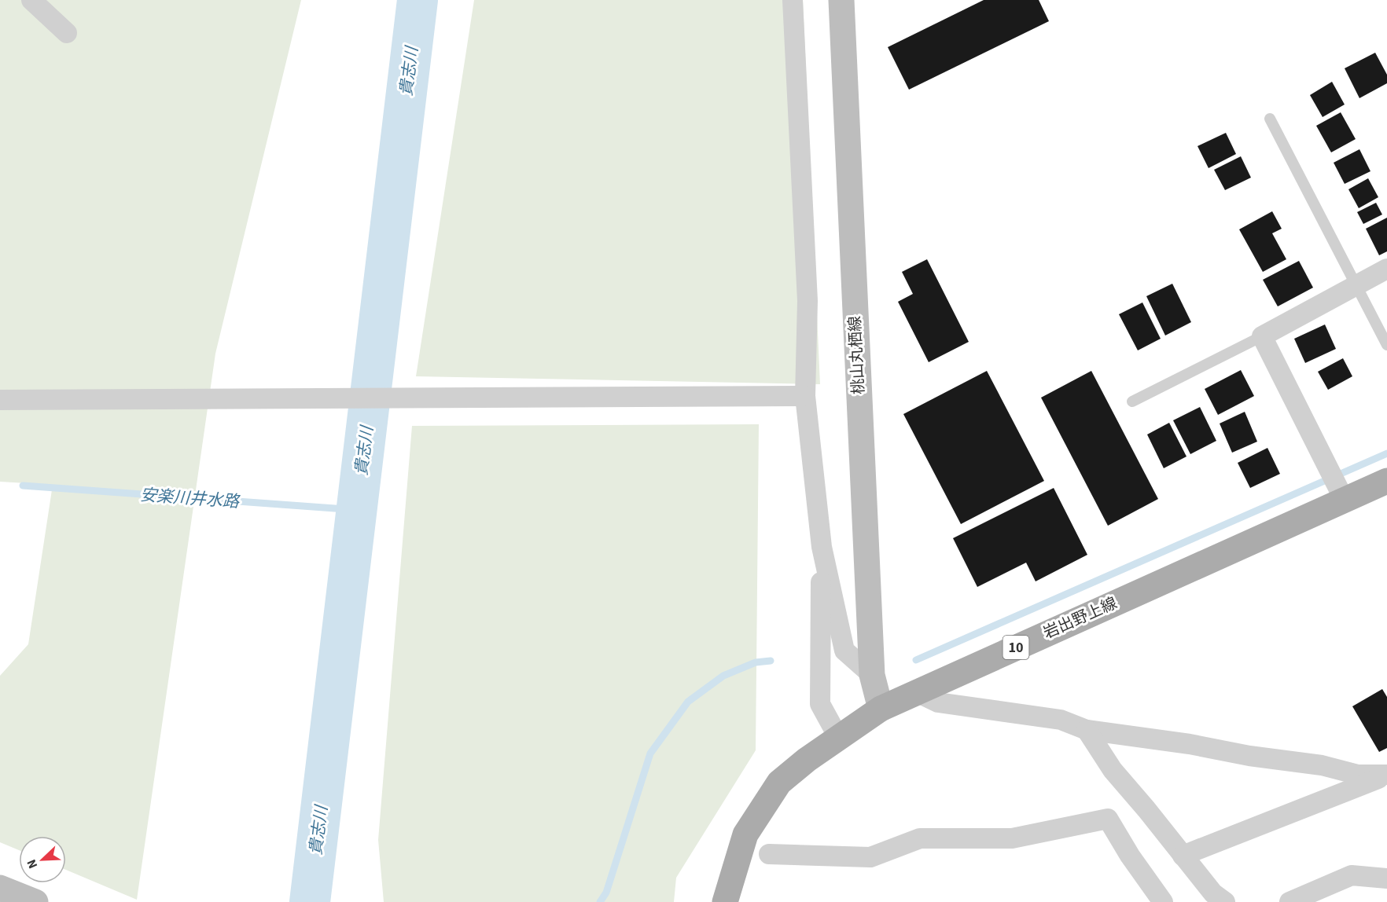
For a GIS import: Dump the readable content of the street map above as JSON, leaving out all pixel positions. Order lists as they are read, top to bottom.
{
  "streets": {
    "main road": ["桃山丸栖線", "岩出野上線", "10"]
  },
  "crossings": [
    ["桃山丸栖線", "岩出野上線"]
  ],
  "water": ["貴志川", "安楽川井水路"],
  "north": "bottom left"
}
